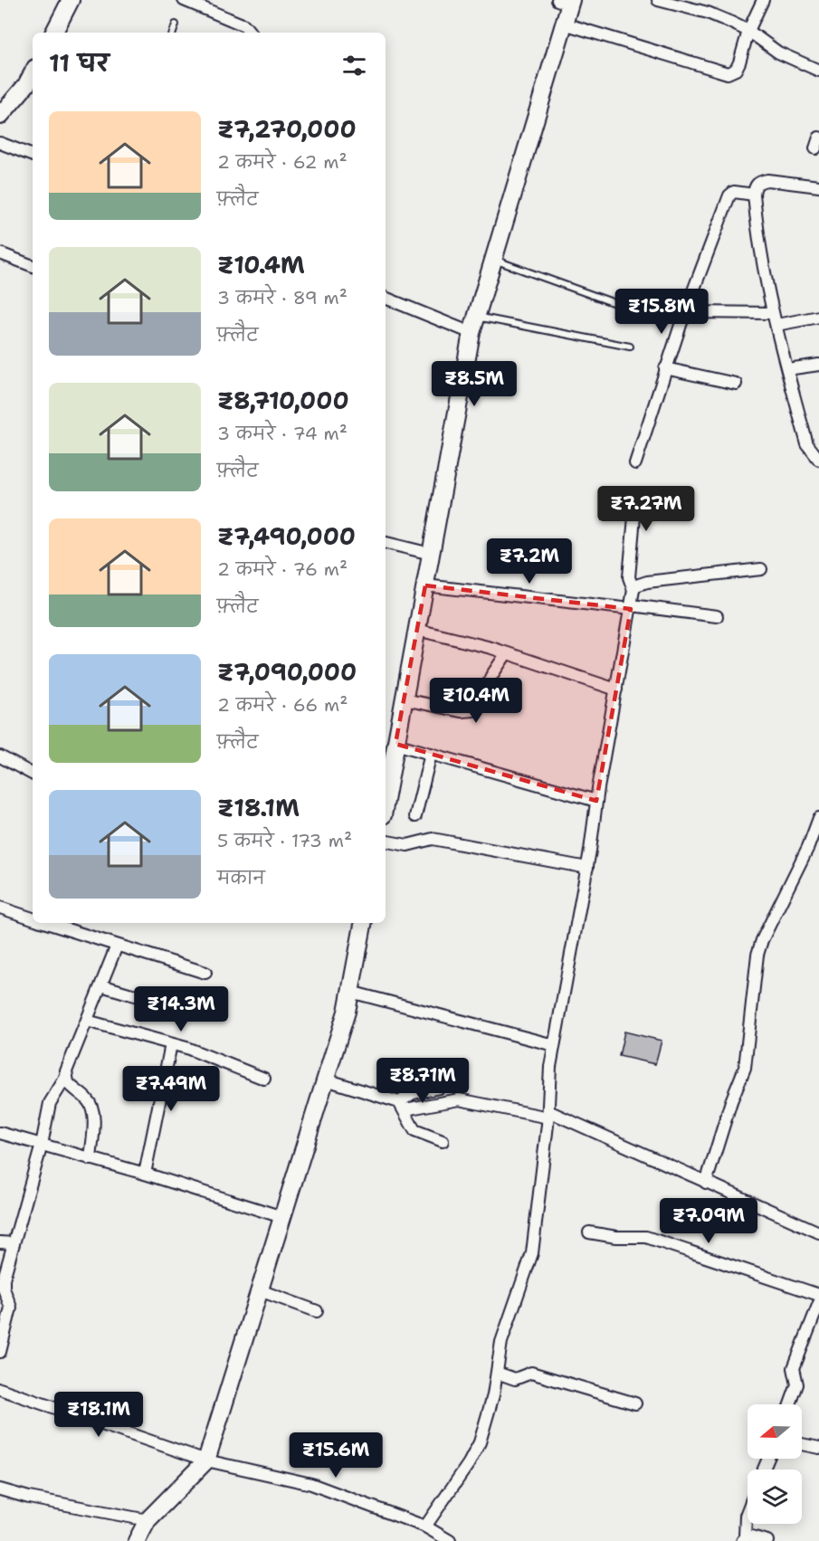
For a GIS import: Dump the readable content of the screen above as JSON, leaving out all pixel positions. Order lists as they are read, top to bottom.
{
  "north": "left",
  "page": {
    "heading": "11 घर",
    "list": [
      {
        "name": "₹7,270,000",
        "note": "2 कमरे · 62 m² · फ़्लैट"
      },
      {
        "name": "₹10.4M",
        "note": "3 कमरे · 89 m² · फ़्लैट"
      },
      {
        "name": "₹8,710,000",
        "note": "3 कमरे · 74 m² · फ़्लैट"
      },
      {
        "name": "₹7,490,000",
        "note": "2 कमरे · 76 m² · फ़्लैट"
      },
      {
        "name": "₹7,090,000",
        "note": "2 कमरे · 66 m² · फ़्लैट"
      },
      {
        "name": "₹18.1M",
        "note": "5 कमरे · 173 m² · मकान"
      }
    ],
    "price": [
      "₹15.8M",
      "₹8.5M",
      "₹7.27M",
      "₹7.2M",
      "₹10.4M",
      "₹14.3M",
      "₹8.71M",
      "₹7.49M",
      "₹7.09M",
      "₹18.1M",
      "₹15.6M"
    ]
  }
}
